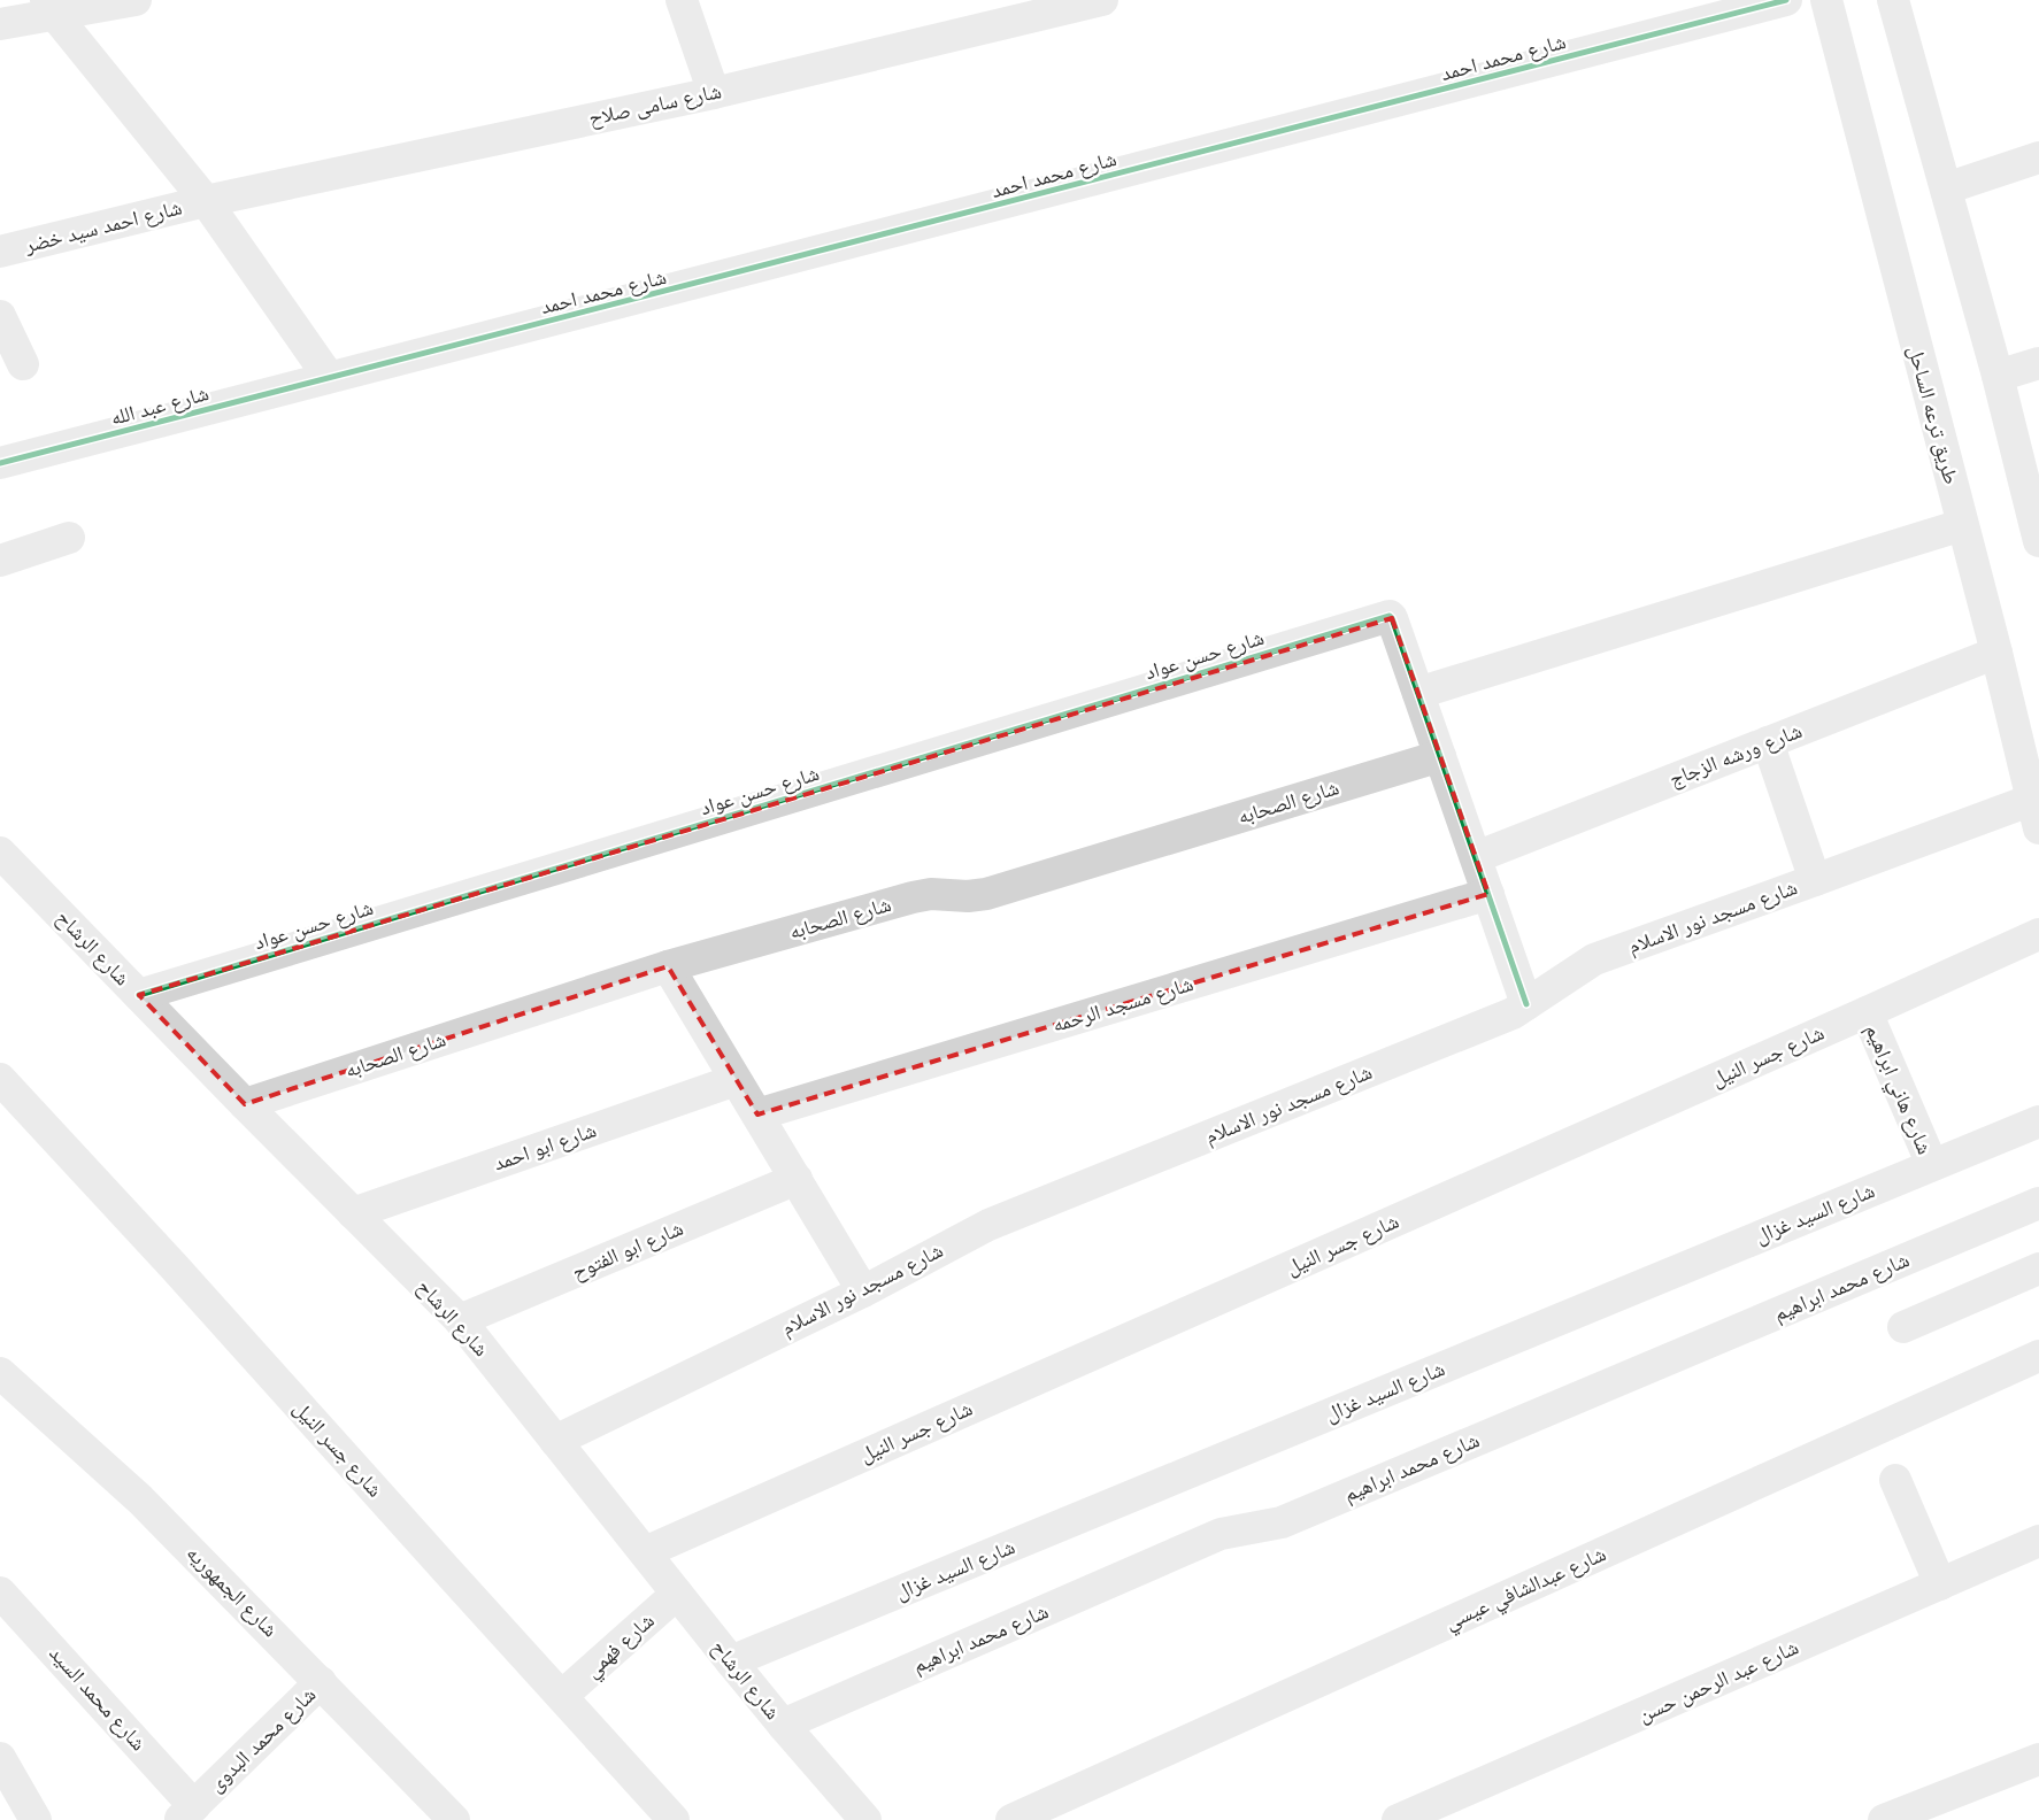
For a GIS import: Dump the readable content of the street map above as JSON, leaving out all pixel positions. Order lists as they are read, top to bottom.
{
  "streets": {
    "street": [
      "شارع محمد احمد",
      "شارع سامى صلاح",
      "شارع احمد سيد خضر",
      "شارع عبد الله",
      "طريق ترعه الساحل",
      "شارع حسن عواد",
      "شارع ورشه الزجاج",
      "شارع الصحابه",
      "شارع مسجد نور الاسلام",
      "شارع الرشاح",
      "شارع مسجد الرحمه",
      "شارع جسر النيل",
      "شارع هاني ابراهيم",
      "شارع ابو احمد",
      "شارع السيد غزال",
      "شارع ابو الفتوح",
      "شارع محمد ابراهيم",
      "شارع عبدالشافي عيسي",
      "شارع الجمهوريه",
      "شارع فهمي",
      "شارع عبد الرحمن حسن",
      "شارع محمد السيد",
      "شارع محمد البدوى"
    ]
  },
  "crossings": [
    ["شارع محمد احمد", "شارع عبد الله"],
    ["شارع سامى صلاح", "شارع احمد سيد خضر"],
    ["طريق ترعه الساحل", "شارع ورشه الزجاج"],
    ["طريق ترعه الساحل", "شارع مسجد نور الاسلام"],
    ["شارع حسن عواد", "شارع الرشاح"],
    ["شارع الصحابه", "شارع الرشاح"],
    ["شارع مسجد نور الاسلام", "شارع الرشاح"],
    ["شارع الرشاح", "شارع جسر النيل"],
    ["شارع الرشاح", "شارع ابو احمد"],
    ["شارع الرشاح", "شارع السيد غزال"],
    ["شارع الرشاح", "شارع ابو الفتوح"],
    ["شارع الرشاح", "شارع محمد ابراهيم"],
    ["شارع الرشاح", "شارع فهمي"],
    ["شارع جسر النيل", "شارع هاني ابراهيم"],
    ["شارع جسر النيل", "شارع فهمي"],
    ["شارع هاني ابراهيم", "شارع السيد غزال"],
    ["شارع الجمهوريه", "شارع محمد البدوى"],
    ["شارع محمد السيد", "شارع محمد البدوى"]
  ]
}
